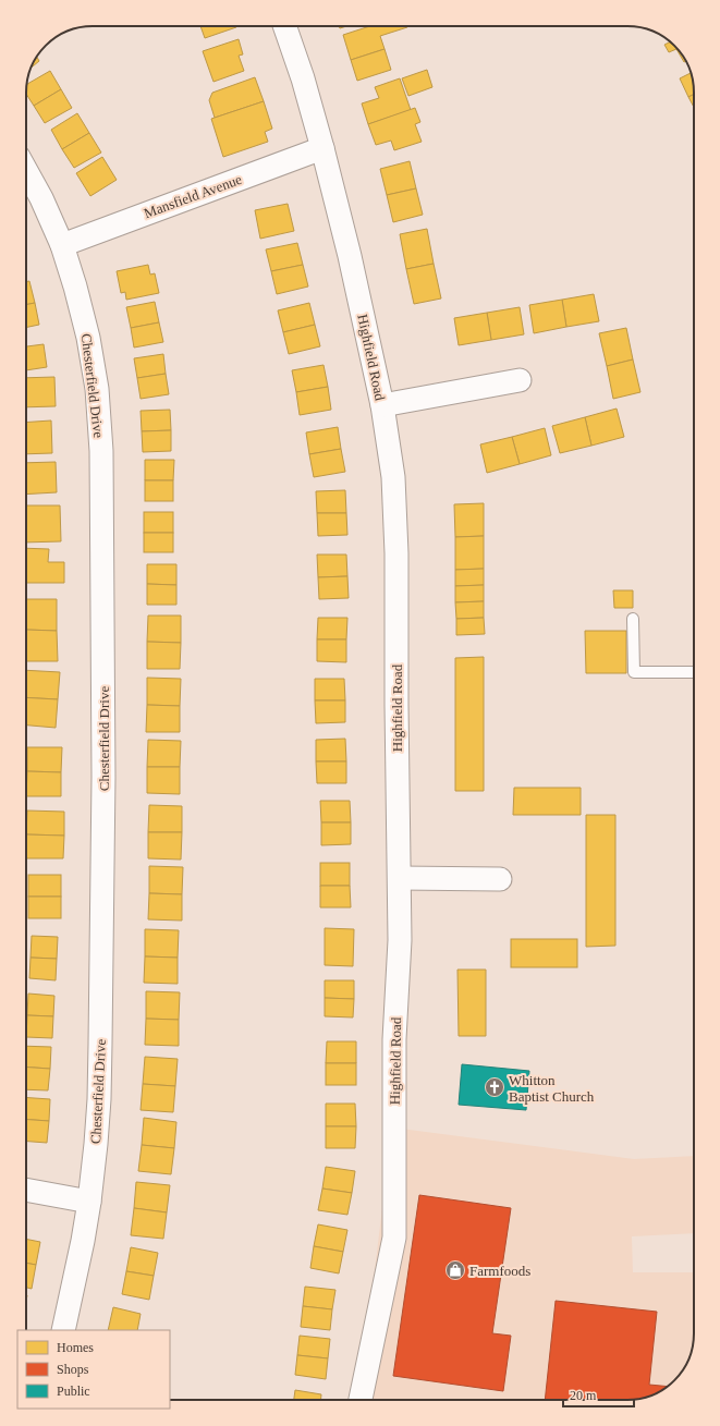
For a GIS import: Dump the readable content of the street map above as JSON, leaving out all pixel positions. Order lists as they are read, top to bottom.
{
  "streets": {
    "street": ["Mansfield Avenue", "Highfield Road", "Chesterfield Drive"]
  },
  "crossings": [
    ["Mansfield Avenue", "Highfield Road"],
    ["Mansfield Avenue", "Chesterfield Drive"]
  ],
  "places": {
    "church": ["Whitton Baptist Church"],
    "shop": ["Farmfoods"]
  },
  "legend": ["Homes", "Shops", "Public"],
  "scale_bar": "20 m"
}
